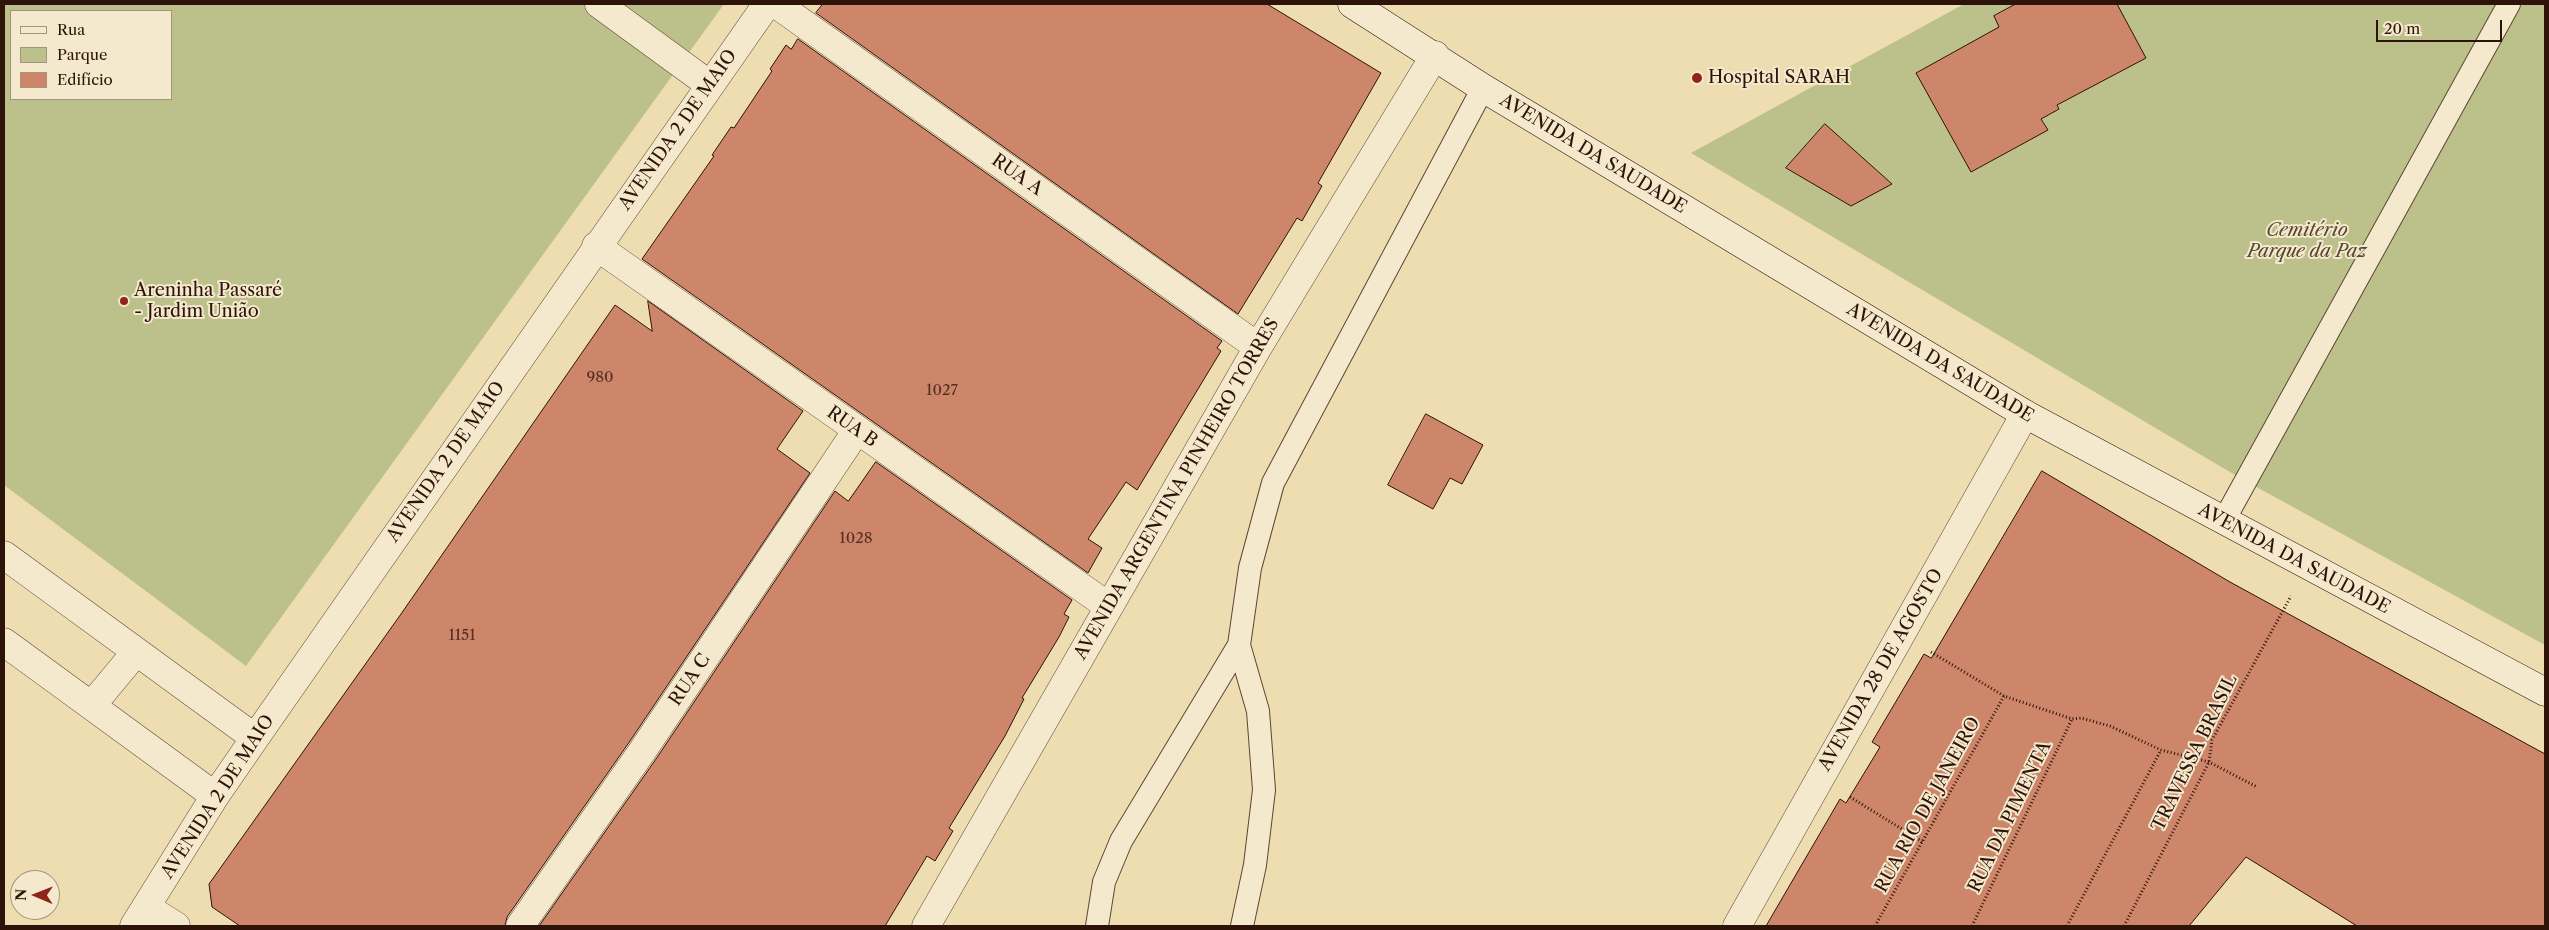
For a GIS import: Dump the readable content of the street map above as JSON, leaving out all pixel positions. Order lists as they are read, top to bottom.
{
  "streets": {
    "street": [
      "AVENIDA 2 DE MAIO",
      "AVENIDA DA SAUDADE",
      "RUA A",
      "RUA B",
      "AVENIDA ARGENTINA PINHEIRO TORRES",
      "AVENIDA 28 DE AGOSTO",
      "RUA C"
    ],
    "path": ["TRAVESSA BRASIL", "RUA RIO DE JANEIRO", "RUA DA PIMENTA"]
  },
  "crossings": [
    ["AVENIDA 2 DE MAIO", "RUA B"],
    ["AVENIDA DA SAUDADE", "AVENIDA ARGENTINA PINHEIRO TORRES"],
    ["AVENIDA DA SAUDADE", "AVENIDA 28 DE AGOSTO"],
    ["AVENIDA DA SAUDADE", "TRAVESSA BRASIL"],
    ["RUA A", "AVENIDA ARGENTINA PINHEIRO TORRES"],
    ["RUA B", "AVENIDA ARGENTINA PINHEIRO TORRES"],
    ["RUA B", "RUA C"]
  ],
  "parks": ["Cemitério Parque da Paz"],
  "places": ["Hospital SARAH", "Areninha Passaré - Jardim União"],
  "house_numbers": [
    "980",
    "1027",
    "1028",
    "1151"
  ],
  "legend": ["Rua", "Parque", "Edifício"],
  "scale_bar": "20 m",
  "north": "left"
}
